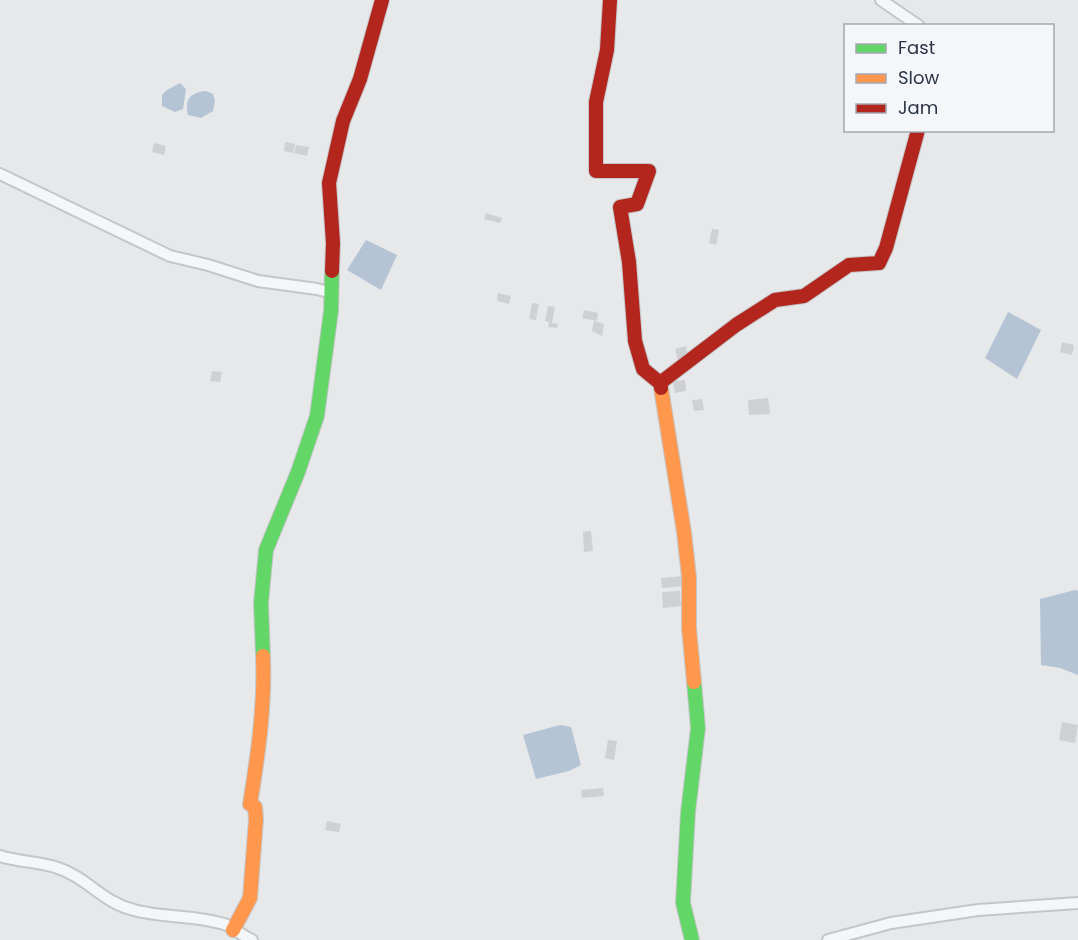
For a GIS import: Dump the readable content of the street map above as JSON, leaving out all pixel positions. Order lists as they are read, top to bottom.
{
  "legend": ["Fast", "Slow", "Jam"]
}
